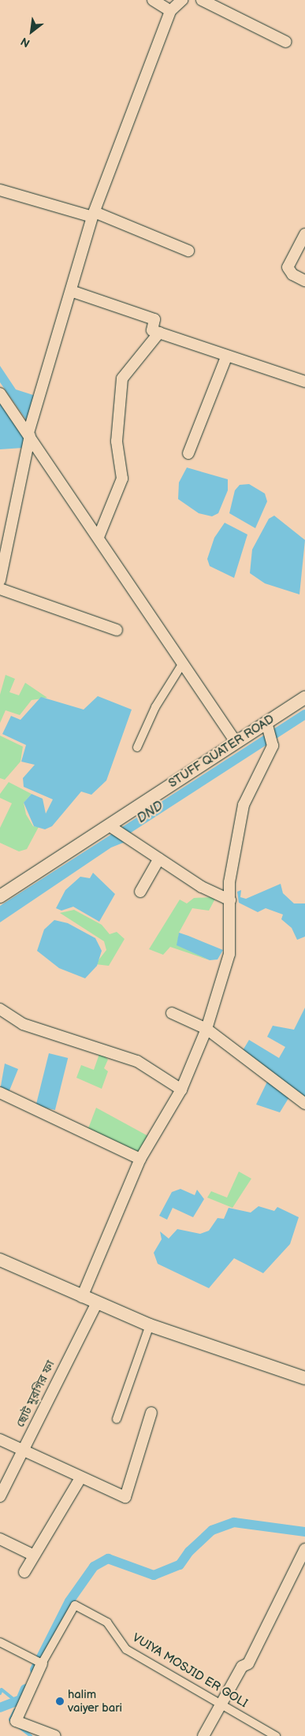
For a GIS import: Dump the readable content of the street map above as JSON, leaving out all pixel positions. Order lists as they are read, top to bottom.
{
  "streets": {
    "street": ["STUFF QUATER ROAD", "ছোট মুরগির ফা", "VUIYA MOSJID ER GOLI"]
  },
  "water": ["DND"],
  "places": ["halim vaiyer bari"],
  "north": "bottom left"
}
